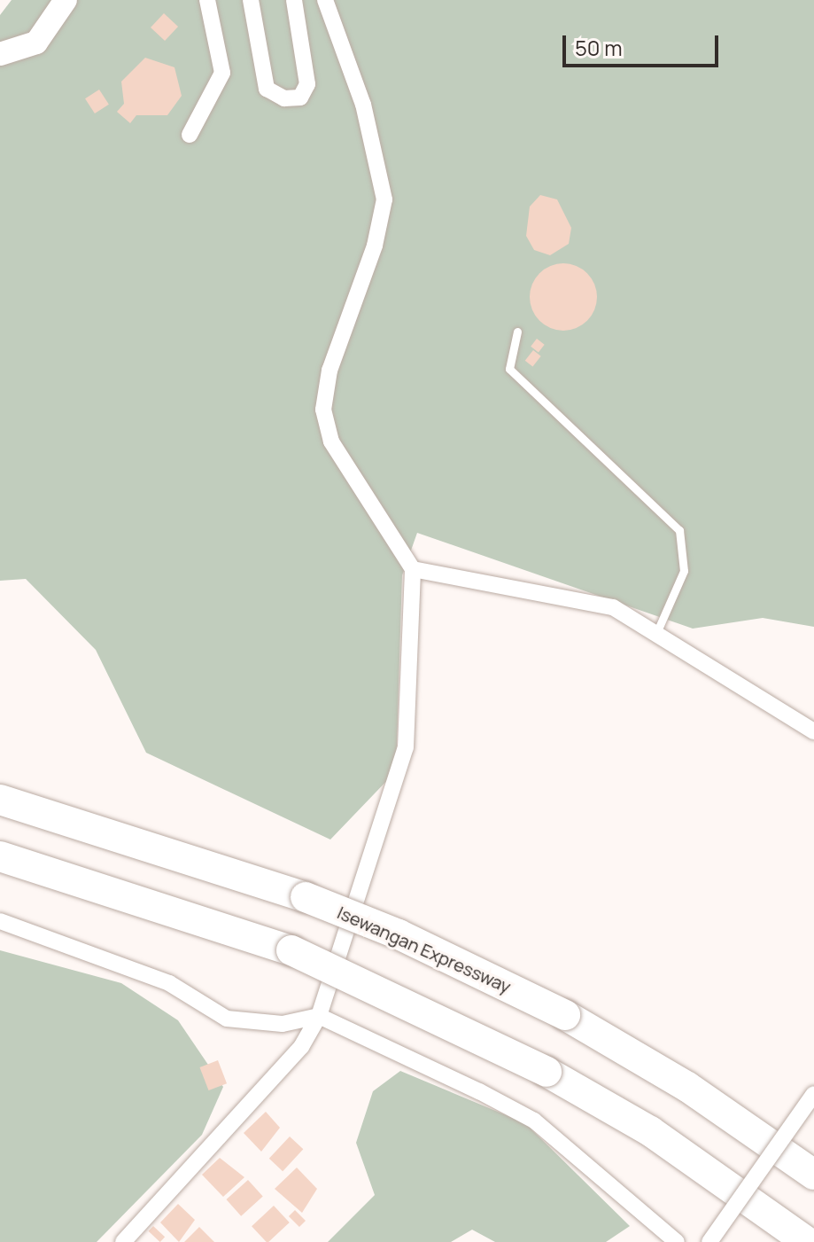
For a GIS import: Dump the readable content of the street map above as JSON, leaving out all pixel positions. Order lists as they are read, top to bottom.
{
  "streets": {
    "highway": ["Isewangan Expressway"]
  },
  "scale_bar": "50 m"
}
